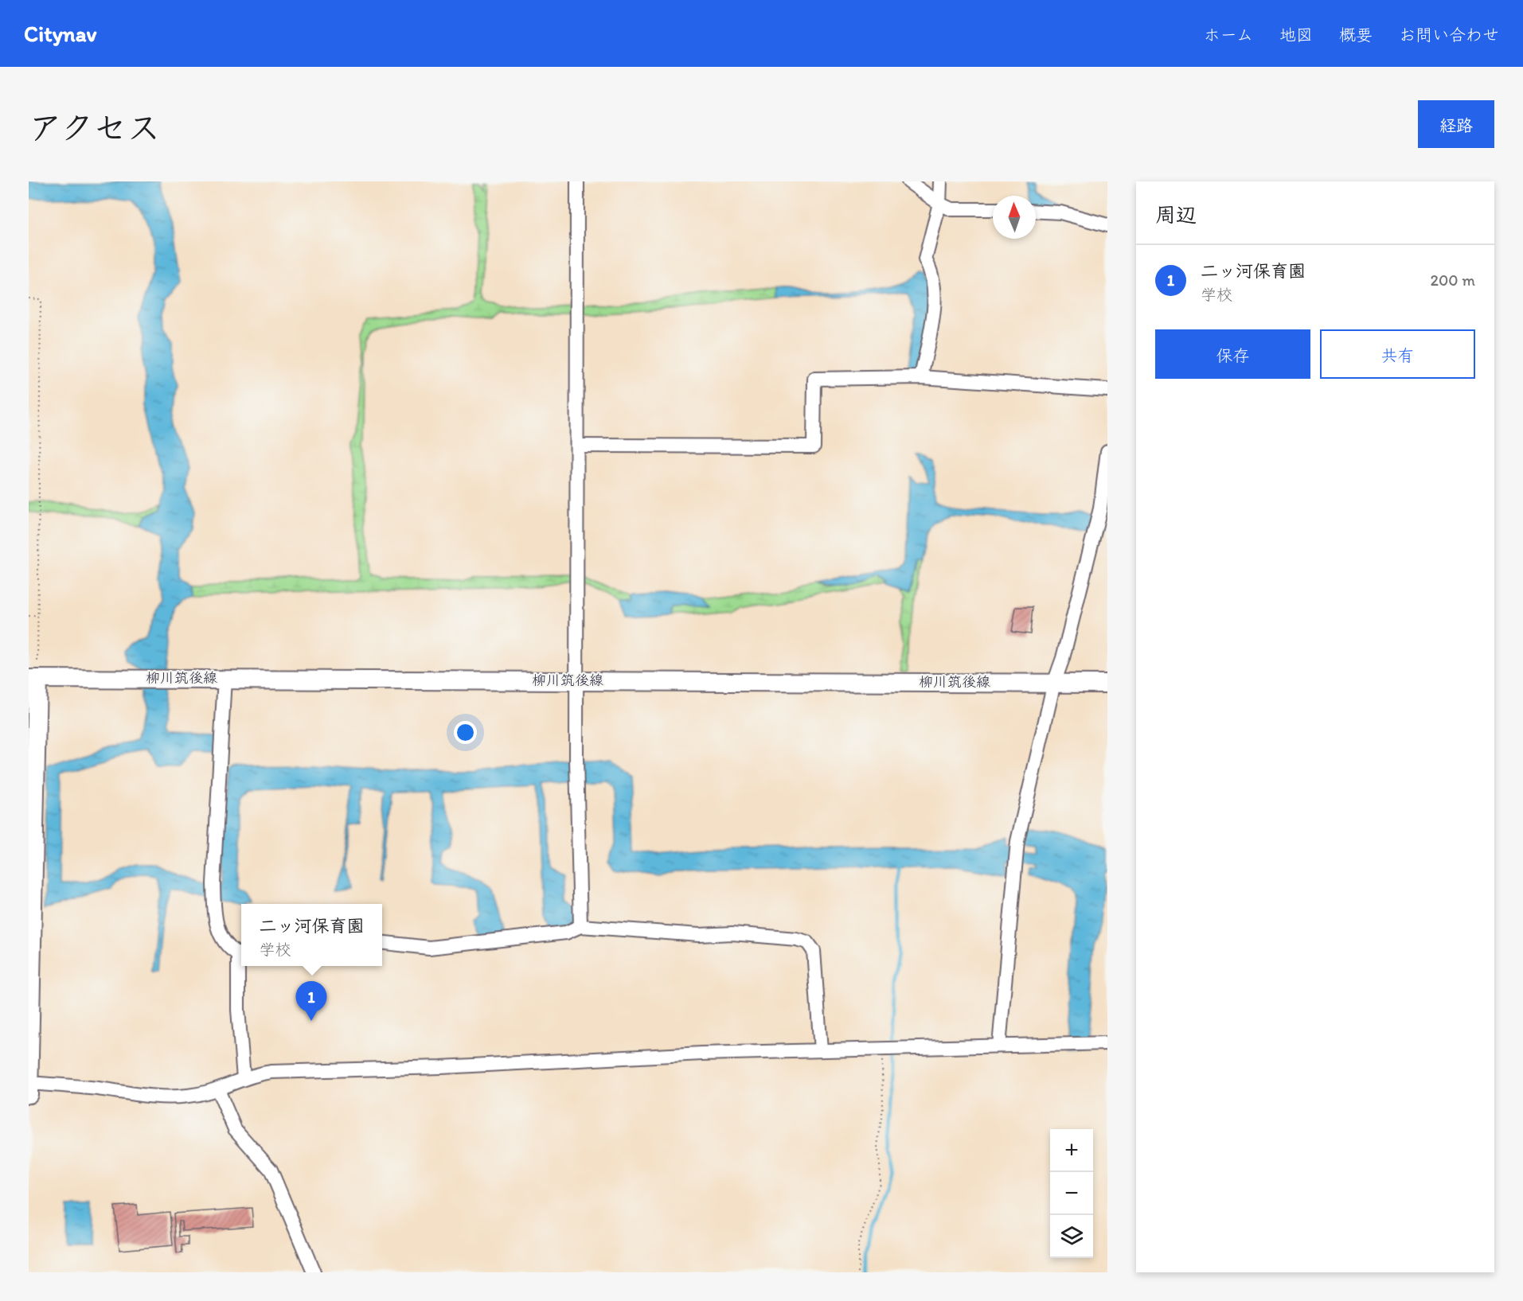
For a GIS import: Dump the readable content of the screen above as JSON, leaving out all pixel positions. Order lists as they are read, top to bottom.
{
  "streets": {
    "main road": ["柳川筑後線"]
  },
  "north": "top",
  "page": {
    "header": "Citynav",
    "nav": [
      "ホーム",
      "地図",
      "概要",
      "お問い合わせ"
    ],
    "title": "アクセス",
    "buttons": [
      "経路",
      ["保存", "共有"]
    ],
    "heading": "周辺",
    "list": [
      {
        "mark": "1",
        "name": "二ッ河保育園",
        "note": "学校",
        "value": "200 m"
      }
    ],
    "popup": ["二ッ河保育園", "学校"],
    "pins": "1",
    "map_buttons": ["+", "−"]
  }
}
